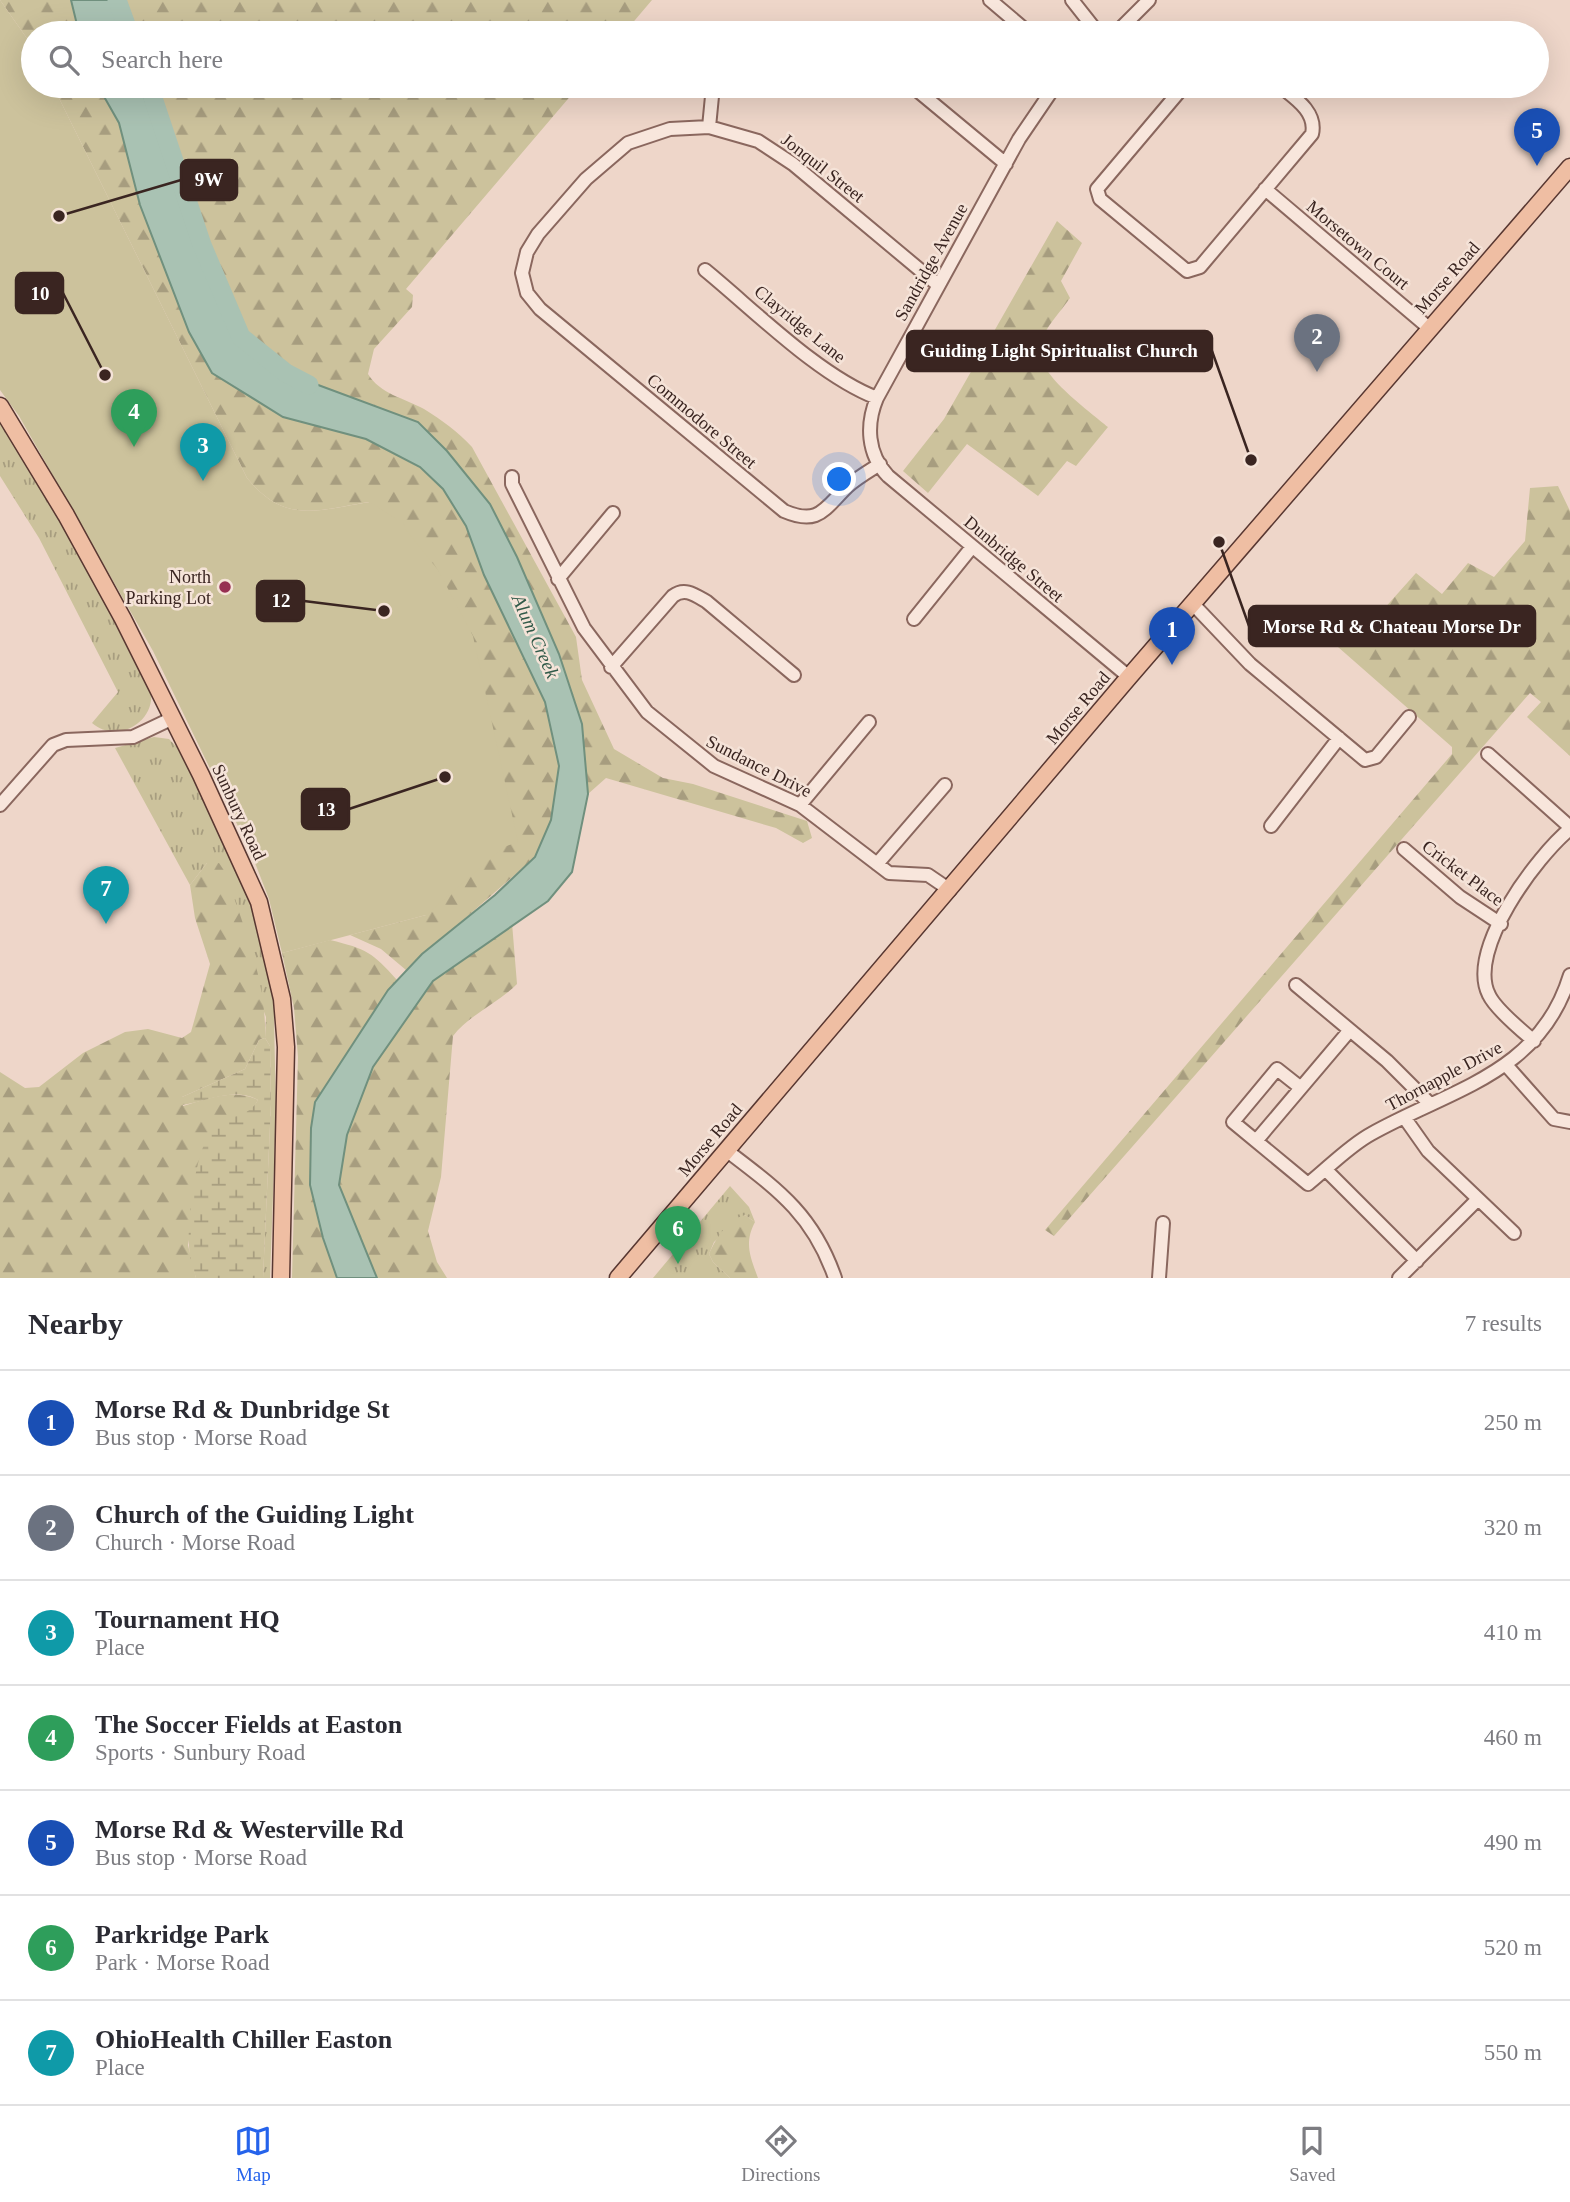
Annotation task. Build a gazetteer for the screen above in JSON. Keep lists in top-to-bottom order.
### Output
{
  "streets": {
    "main road": ["Morse Road", "Sunbury Road"],
    "street": [
      "Jonquil Street",
      "Morsetown Court",
      "Sandridge Avenue",
      "Clayridge Lane",
      "Commodore Street",
      "Dunbridge Street",
      "Sundance Drive",
      "Cricket Place",
      "Thornapple Drive"
    ]
  },
  "crossings": [
    ["Jonquil Street", "Sandridge Avenue"],
    ["Jonquil Street", "Commodore Street"],
    ["Morsetown Court", "Morse Road"],
    ["Sandridge Avenue", "Clayridge Lane"],
    ["Sandridge Avenue", "Commodore Street"],
    ["Sandridge Avenue", "Dunbridge Street"],
    ["Morse Road", "Dunbridge Street"],
    ["Morse Road", "Sundance Drive"],
    ["Commodore Street", "Dunbridge Street"]
  ],
  "water": ["Alum Creek"],
  "places": [
    "9W",
    "10",
    "Guiding Light Spiritualist Church",
    "Morse Rd & Chateau Morse Dr",
    "North Parking Lot",
    "12",
    "13"
  ],
  "page": {
    "search": "Search here",
    "pins": [
      "5",
      "2",
      "4",
      "3",
      "1",
      "7",
      "6"
    ],
    "heading": ["Nearby", "7 results"],
    "list": [
      {
        "mark": "1",
        "name": "Morse Rd & Dunbridge St",
        "note": "Bus stop · Morse Road",
        "value": "250 m"
      },
      {
        "mark": "2",
        "name": "Church of the Guiding Light",
        "note": "Church · Morse Road",
        "value": "320 m"
      },
      {
        "mark": "3",
        "name": "Tournament HQ",
        "note": "Place",
        "value": "410 m"
      },
      {
        "mark": "4",
        "name": "The Soccer Fields at Easton",
        "note": "Sports · Sunbury Road",
        "value": "460 m"
      },
      {
        "mark": "5",
        "name": "Morse Rd & Westerville Rd",
        "note": "Bus stop · Morse Road",
        "value": "490 m"
      },
      {
        "mark": "6",
        "name": "Parkridge Park",
        "note": "Park · Morse Road",
        "value": "520 m"
      },
      {
        "mark": "7",
        "name": "OhioHealth Chiller Easton",
        "note": "Place",
        "value": "550 m"
      }
    ],
    "nav": ["Map", "Directions", "Saved"]
  }
}
